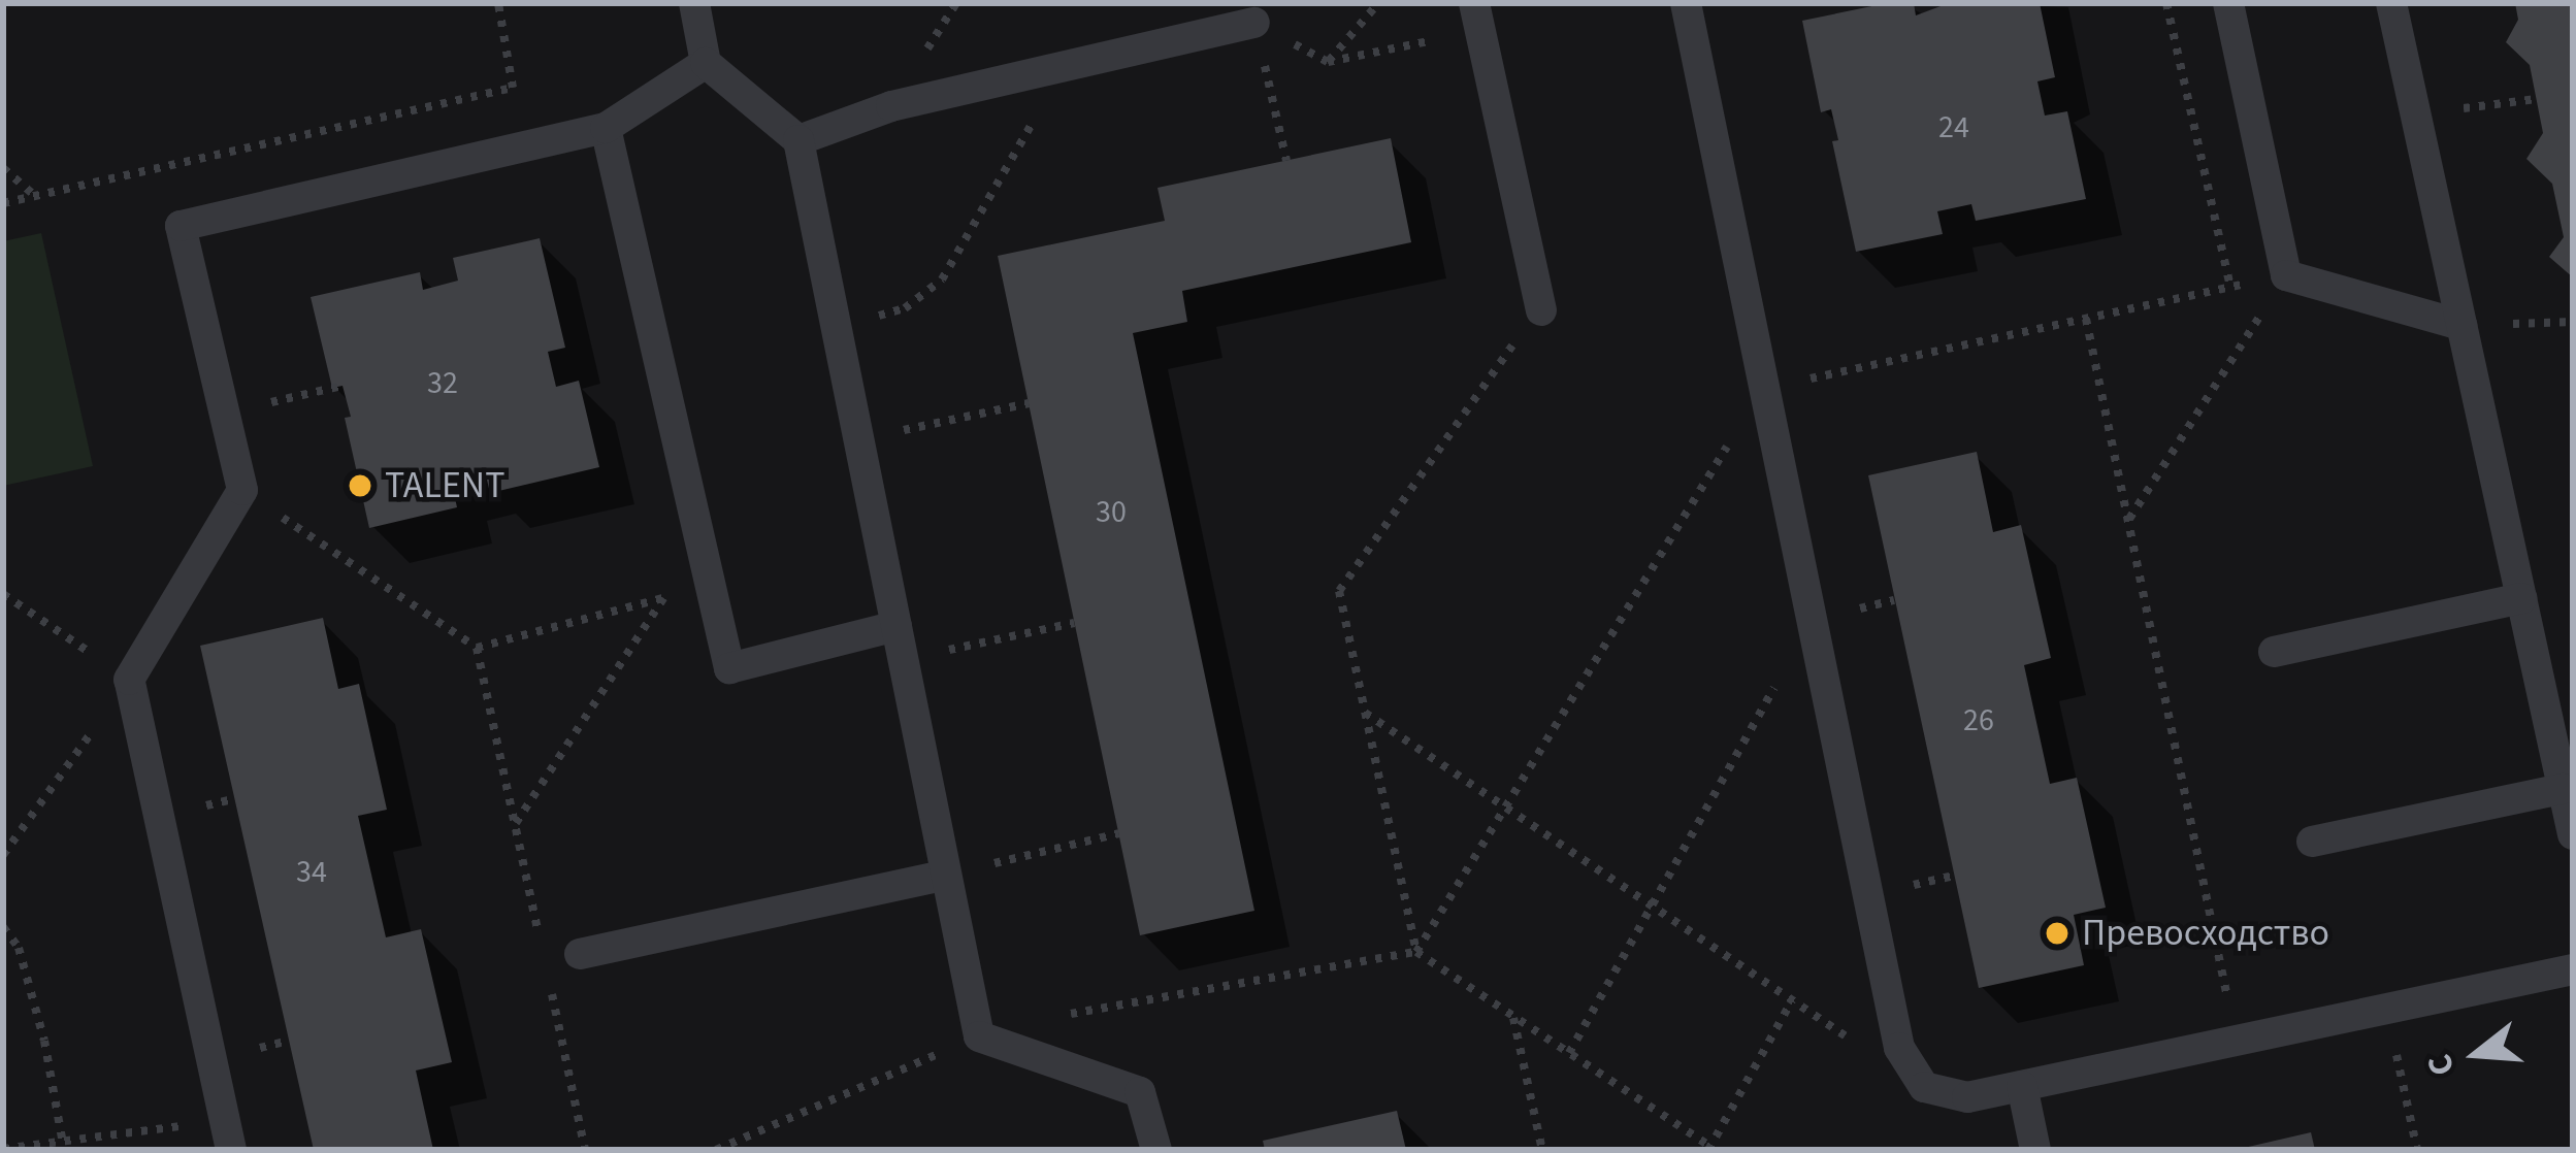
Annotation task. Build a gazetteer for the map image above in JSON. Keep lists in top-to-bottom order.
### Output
{
  "places": ["TALENT", "Превосходство"],
  "house_numbers": [
    "24",
    "32",
    "30",
    "26",
    "34"
  ],
  "north": "left"
}
